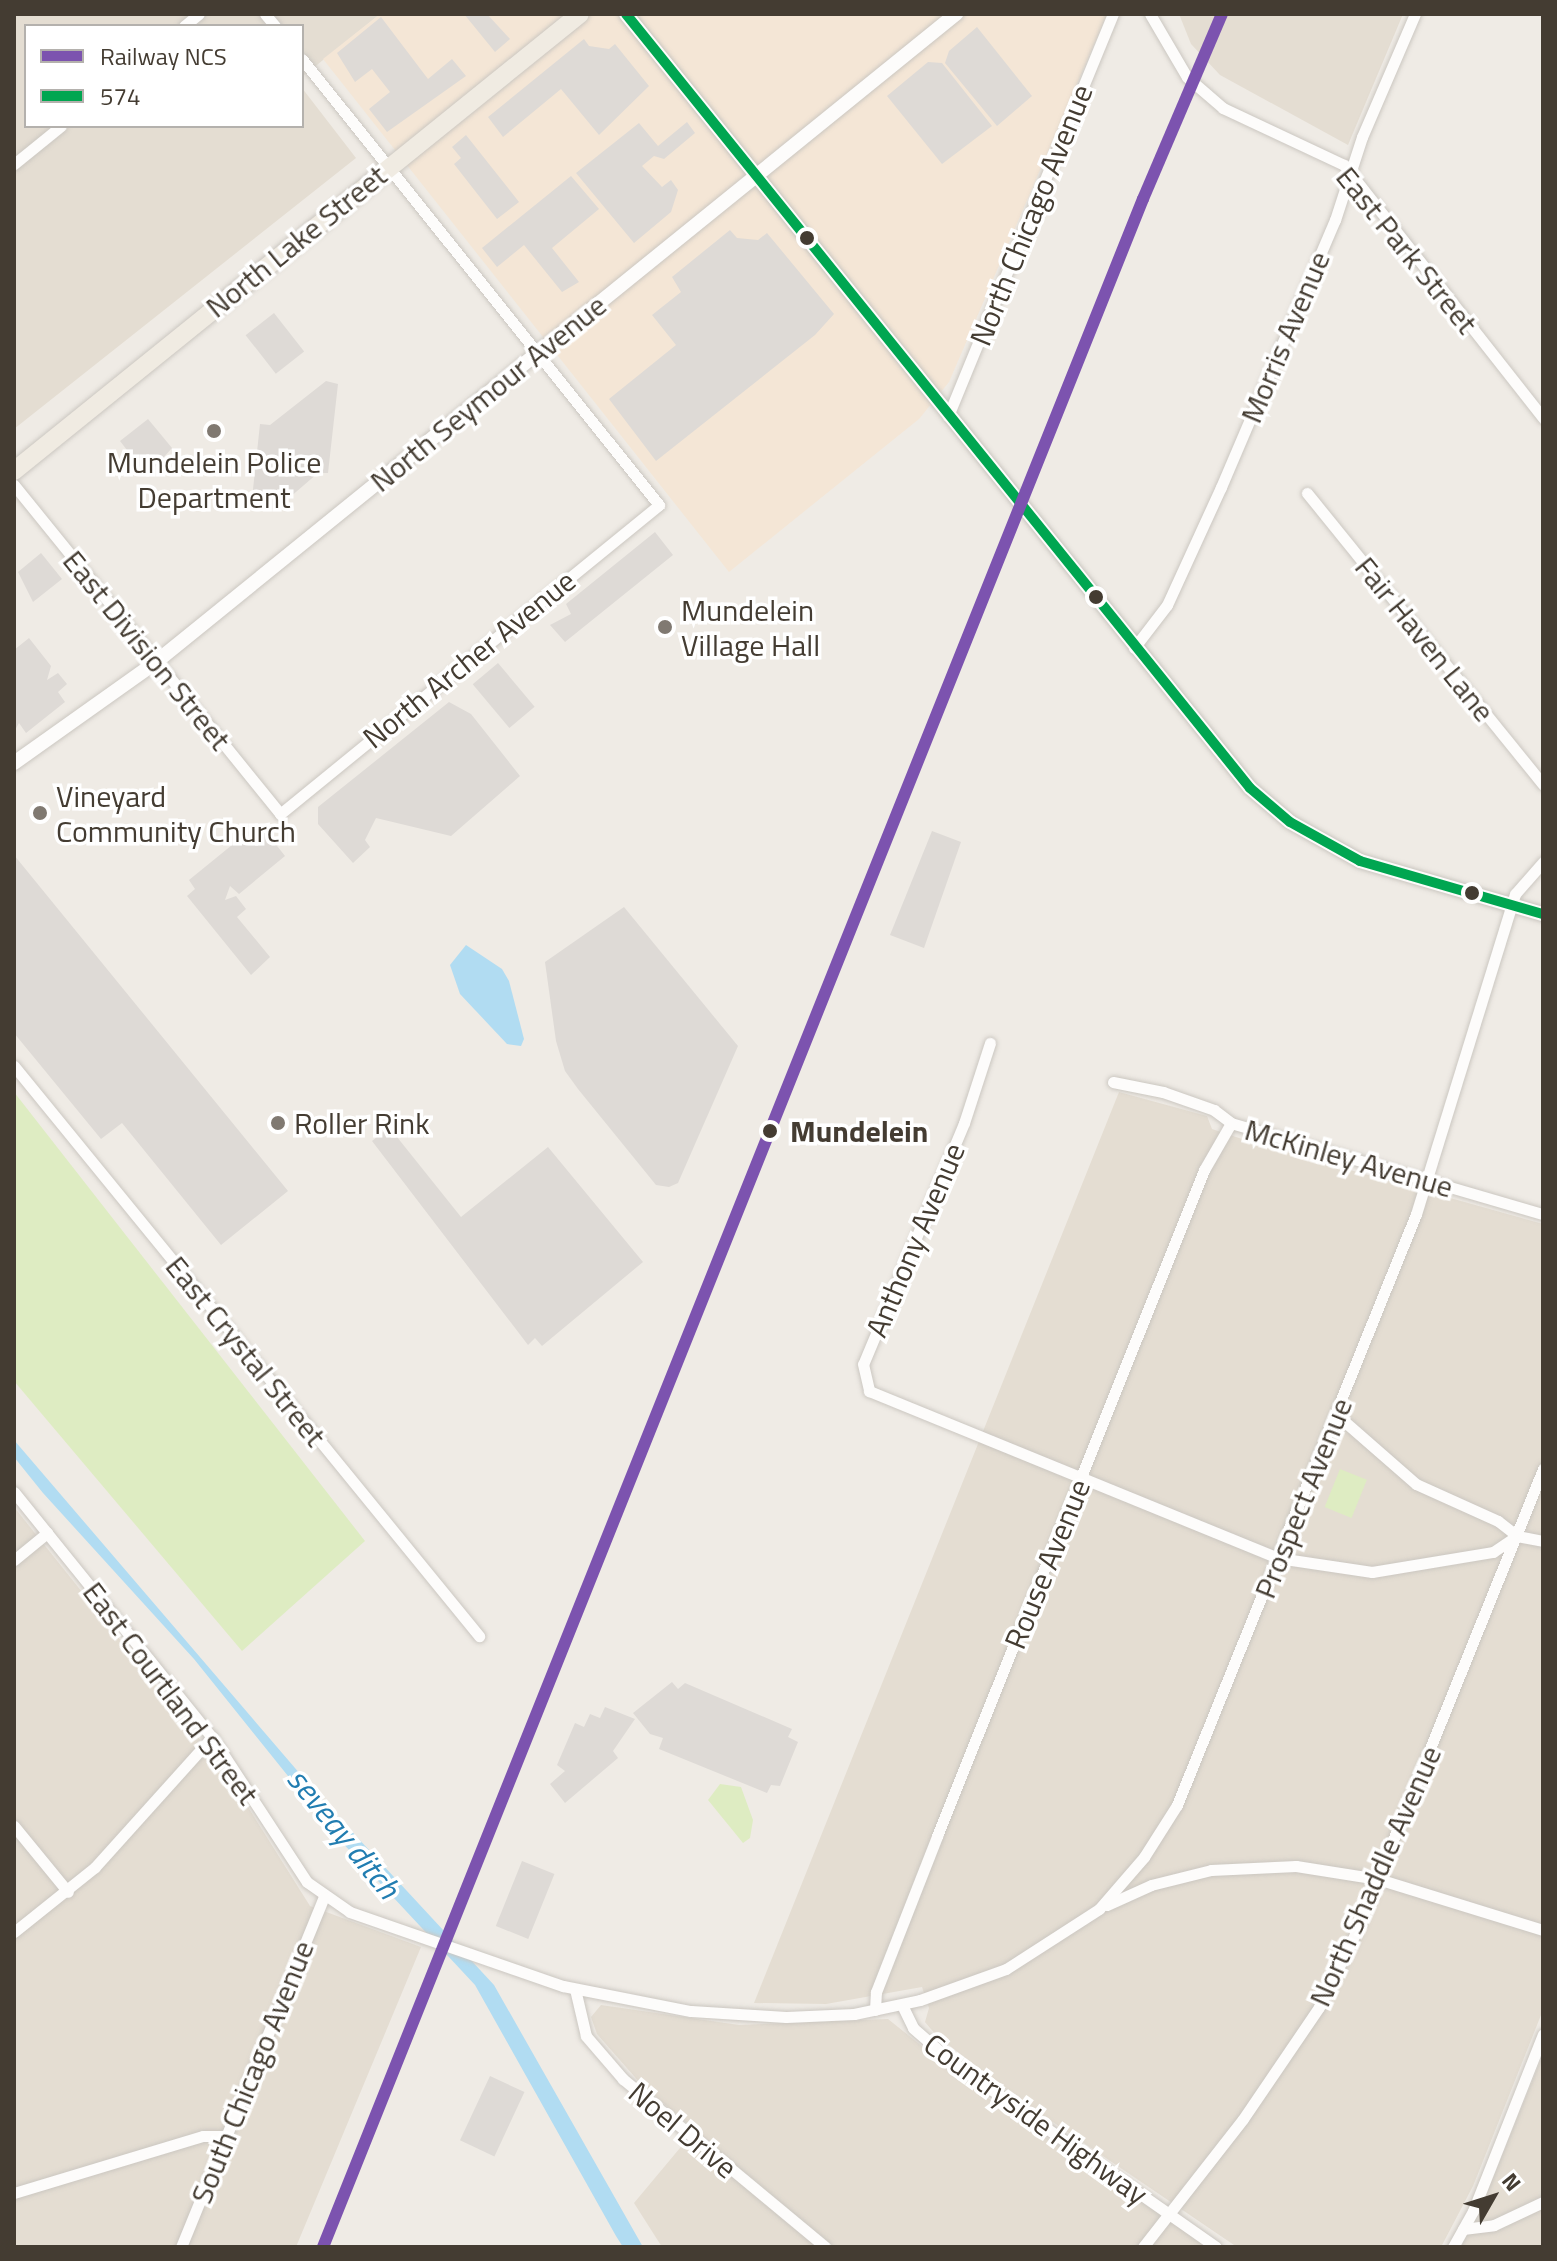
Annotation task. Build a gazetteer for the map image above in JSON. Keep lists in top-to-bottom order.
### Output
{
  "streets": {
    "main road": ["North Lake Street"],
    "street": [
      "North Chicago Avenue",
      "East Park Street",
      "Morris Avenue",
      "North Seymour Avenue",
      "Fair Haven Lane",
      "East Division Street",
      "North Archer Avenue",
      "McKinley Avenue",
      "Anthony Avenue",
      "East Crystal Street",
      "Prospect Avenue",
      "Rouse Avenue",
      "East Courtland Street",
      "North Shaddle Avenue",
      "South Chicago Avenue",
      "Countryside Highway",
      "Noel Drive"
    ]
  },
  "crossings": [
    ["East Park Street", "Morris Avenue"],
    ["North Seymour Avenue", "East Division Street"],
    ["North Seymour Avenue", "North Archer Avenue"],
    ["East Division Street", "North Archer Avenue"],
    ["McKinley Avenue", "Prospect Avenue"],
    ["McKinley Avenue", "Rouse Avenue"],
    ["Anthony Avenue", "Rouse Avenue"],
    ["Prospect Avenue", "Countryside Highway"],
    ["Rouse Avenue", "Countryside Highway"],
    ["East Courtland Street", "South Chicago Avenue"],
    ["East Courtland Street", "Countryside Highway"],
    ["North Shaddle Avenue", "Countryside Highway"],
    ["South Chicago Avenue", "Countryside Highway"],
    ["Countryside Highway", "Noel Drive"]
  ],
  "water": ["seveay ditch"],
  "places": [
    "Mundelein Police Department",
    "Mundelein Village Hall",
    "Vineyard Community Church",
    "Roller Rink",
    "Mundelein"
  ],
  "lines": ["rail line NCS", "transit line 574"],
  "legend": ["Railway NCS", "574"],
  "north": "top right"
}
